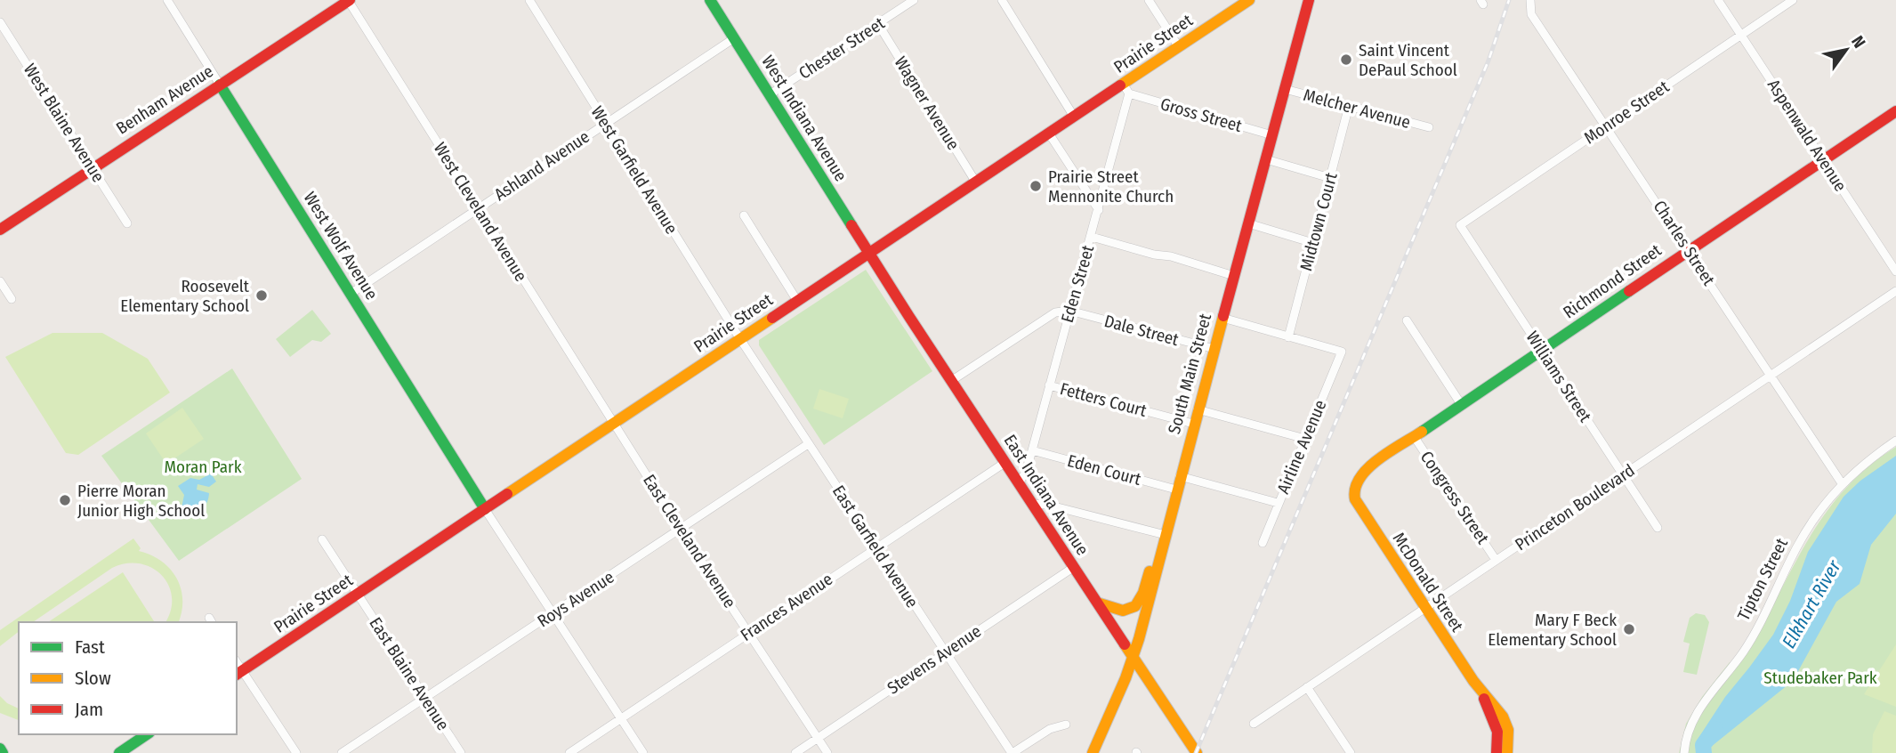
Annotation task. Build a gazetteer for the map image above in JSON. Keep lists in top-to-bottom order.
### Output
{
  "streets": {
    "main road": [
      "Prairie Street",
      "Benham Avenue",
      "West Indiana Avenue",
      "West Wolf Avenue",
      "Richmond Street",
      "South Main Street",
      "East Indiana Avenue",
      "McDonald Street"
    ],
    "street": [
      "Chester Street",
      "Wagner Avenue",
      "Melcher Avenue",
      "Monroe Street",
      "Gross Street",
      "West Blaine Avenue",
      "Aspenwald Avenue",
      "Ashland Avenue",
      "West Garfield Avenue",
      "West Cleveland Avenue",
      "Midtown Court",
      "Charles Street",
      "Eden Street",
      "Dale Street",
      "Williams Street",
      "Fetters Court",
      "Airline Avenue",
      "Eden Court",
      "Congress Street",
      "Princeton Boulevard",
      "East Cleveland Avenue",
      "East Garfield Avenue",
      "Tipton Street",
      "Roys Avenue",
      "Frances Avenue",
      "Stevens Avenue",
      "East Blaine Avenue"
    ]
  },
  "crossings": [
    ["Prairie Street", "Wagner Avenue"],
    ["Prairie Street", "Gross Street"],
    ["Prairie Street", "West Indiana Avenue"],
    ["Prairie Street", "West Garfield Avenue"],
    ["Prairie Street", "West Cleveland Avenue"],
    ["Prairie Street", "West Wolf Avenue"],
    ["Prairie Street", "Eden Street"],
    ["Prairie Street", "East Indiana Avenue"],
    ["Prairie Street", "East Cleveland Avenue"],
    ["Prairie Street", "East Garfield Avenue"],
    ["Prairie Street", "East Blaine Avenue"],
    ["Chester Street", "Wagner Avenue"],
    ["Chester Street", "West Indiana Avenue"],
    ["Benham Avenue", "West Blaine Avenue"],
    ["Benham Avenue", "West Cleveland Avenue"],
    ["Benham Avenue", "West Wolf Avenue"],
    ["Melcher Avenue", "Midtown Court"],
    ["Melcher Avenue", "South Main Street"],
    ["Monroe Street", "Aspenwald Avenue"],
    ["Monroe Street", "Charles Street"],
    ["Monroe Street", "Williams Street"],
    ["Gross Street", "Eden Street"],
    ["Gross Street", "South Main Street"],
    ["West Indiana Avenue", "Ashland Avenue"],
    ["West Indiana Avenue", "East Indiana Avenue"],
    ["Aspenwald Avenue", "Richmond Street"],
    ["Ashland Avenue", "West Garfield Avenue"],
    ["Ashland Avenue", "West Cleveland Avenue"],
    ["Ashland Avenue", "West Wolf Avenue"],
    ["West Garfield Avenue", "East Garfield Avenue"],
    ["West Cleveland Avenue", "East Cleveland Avenue"],
    ["Midtown Court", "Airline Avenue"],
    ["Charles Street", "Richmond Street"],
    ["Charles Street", "Princeton Boulevard"],
    ["Charles Street", "Tipton Street"],
    ["Richmond Street", "Williams Street"],
    ["Richmond Street", "Congress Street"],
    ["Richmond Street", "McDonald Street"],
    ["Eden Street", "Dale Street"],
    ["Eden Street", "Fetters Court"],
    ["Eden Street", "Eden Court"],
    ["Eden Street", "East Indiana Avenue"],
    ["Dale Street", "South Main Street"],
    ["South Main Street", "Fetters Court"],
    ["South Main Street", "Eden Court"],
    ["South Main Street", "East Indiana Avenue"],
    ["Williams Street", "Princeton Boulevard"],
    ["East Indiana Avenue", "Frances Avenue"],
    ["East Indiana Avenue", "Stevens Avenue"],
    ["Congress Street", "Princeton Boulevard"],
    ["Princeton Boulevard", "McDonald Street"],
    ["East Cleveland Avenue", "Roys Avenue"],
    ["East Cleveland Avenue", "Frances Avenue"],
    ["East Cleveland Avenue", "Stevens Avenue"],
    ["East Garfield Avenue", "Roys Avenue"],
    ["East Garfield Avenue", "Frances Avenue"],
    ["East Garfield Avenue", "Stevens Avenue"],
    ["Roys Avenue", "East Blaine Avenue"]
  ],
  "water": ["Elkhart River"],
  "parks": ["Moran Park", "Studebaker Park"],
  "places": [
    "Saint Vincent DePaul School",
    "Prairie Street Mennonite Church",
    "Roosevelt Elementary School",
    "Pierre Moran Junior High School",
    "Mary F Beck Elementary School"
  ],
  "legend": ["Fast", "Slow", "Jam"],
  "north": "top right"
}
